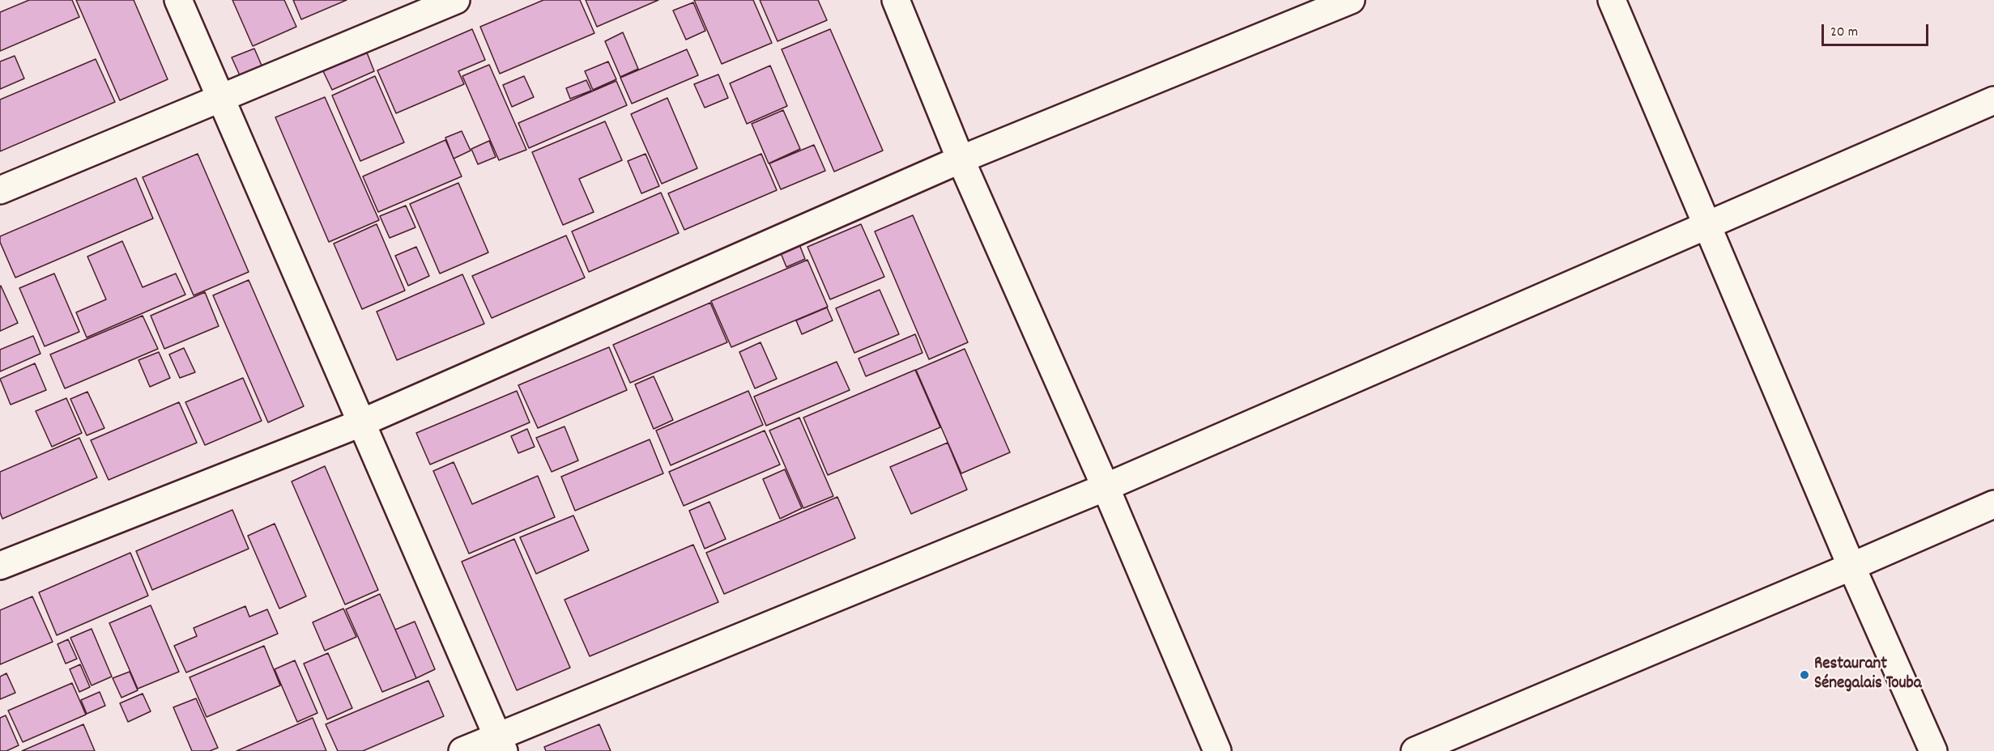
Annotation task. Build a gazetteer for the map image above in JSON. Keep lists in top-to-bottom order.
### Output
{
  "places": ["Restaurant Sénegalais Touba"],
  "scale_bar": "20 m"
}
